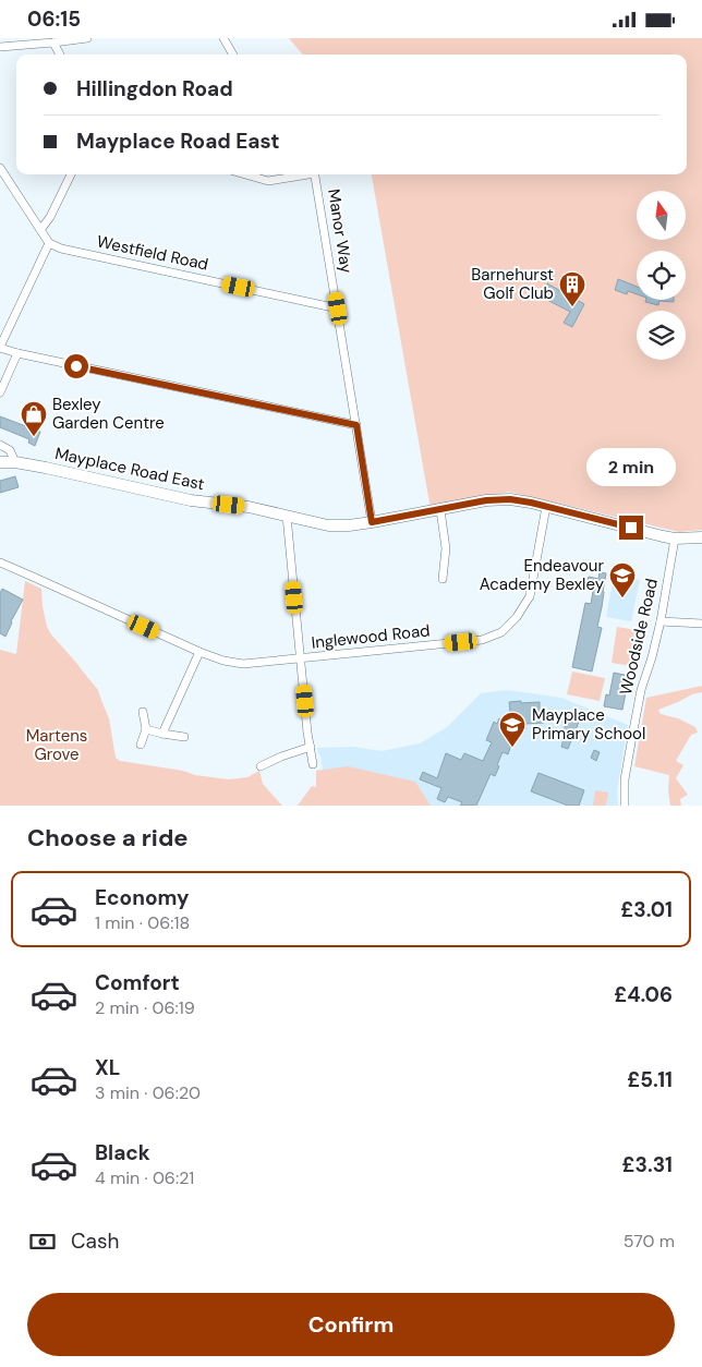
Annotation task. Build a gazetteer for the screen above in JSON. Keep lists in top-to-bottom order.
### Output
{
  "streets": {
    "street": [
      "Manor Way",
      "Westfield Road",
      "Mayplace Road East",
      "Inglewood Road",
      "Woodside Road"
    ]
  },
  "crossings": [
    ["Manor Way", "Westfield Road"],
    ["Manor Way", "Mayplace Road East"],
    ["Mayplace Road East", "Inglewood Road"],
    ["Mayplace Road East", "Woodside Road"]
  ],
  "parks": ["Martens Grove"],
  "places": {
    "building": ["Barnehurst Golf Club"],
    "shop": ["Bexley Garden Centre"],
    "school or university": ["Endeavour Academy Bexley", "Mayplace Primary School"]
  },
  "north": "top",
  "page": {
    "status": "06:15",
    "banner": ["Hillingdon Road", "Mayplace Road East"],
    "bubble": "2 min",
    "heading": "Choose a ride",
    "list": [
      {
        "name": "Economy",
        "note": "1 min · 06:18",
        "value": "£3.01"
      },
      {
        "name": "Comfort",
        "note": "2 min · 06:19",
        "value": "£4.06"
      },
      {
        "name": "XL",
        "note": "3 min · 06:20",
        "value": "£5.11"
      },
      {
        "name": "Black",
        "note": "4 min · 06:21",
        "value": "£3.31"
      }
    ],
    "pay": ["Cash", "570 m"],
    "buttons": "Confirm"
  }
}
